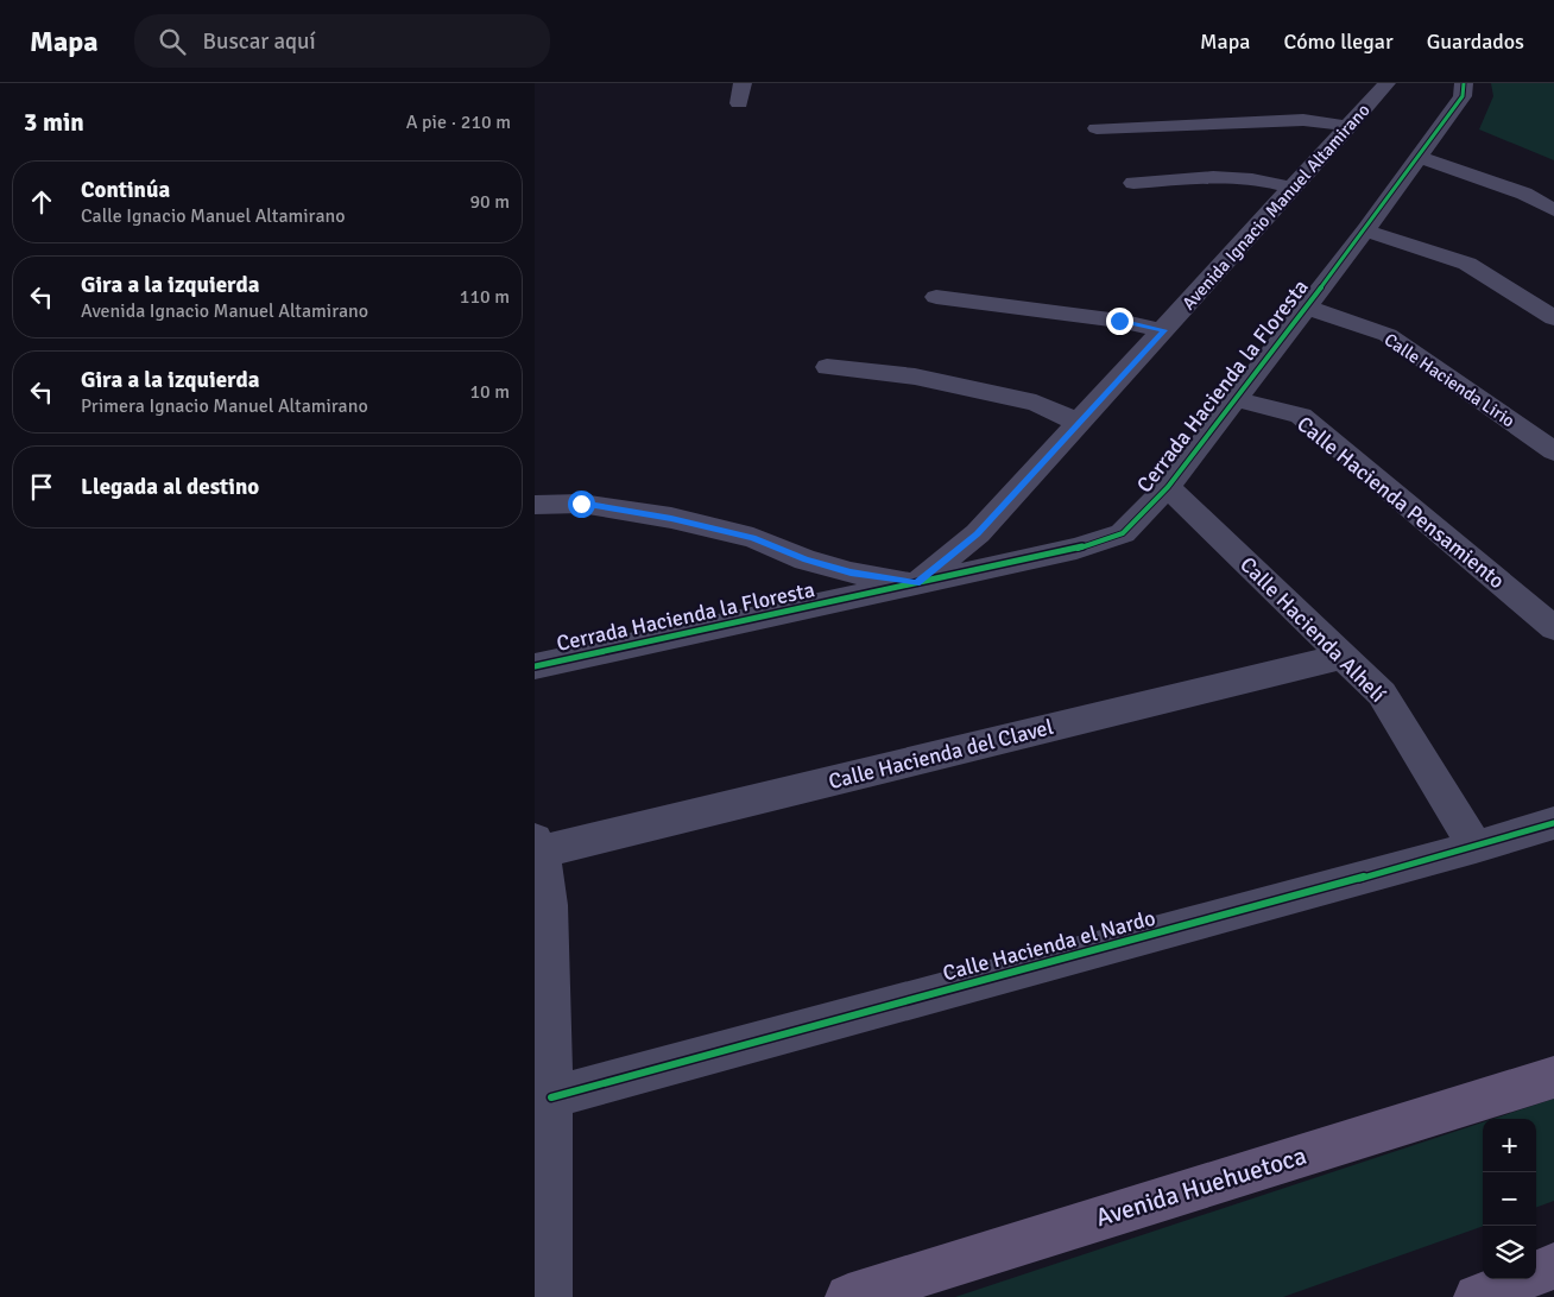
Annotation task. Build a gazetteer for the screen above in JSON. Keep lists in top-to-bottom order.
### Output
{
  "streets": {
    "main road": ["Avenida Huehuetoca"],
    "street": [
      "Avenida Ignacio Manuel Altamirano",
      "Calle Hacienda Lirio",
      "Cerrada Hacienda la Floresta",
      "Calle Hacienda Pensamiento",
      "Calle Hacienda Alhelí",
      "Calle Hacienda del Clavel",
      "Calle Hacienda el Nardo"
    ]
  },
  "crossings": [
    ["Avenida Ignacio Manuel Altamirano", "Cerrada Hacienda la Floresta"],
    ["Calle Hacienda Lirio", "Cerrada Hacienda la Floresta"],
    ["Cerrada Hacienda la Floresta", "Calle Hacienda Pensamiento"],
    ["Cerrada Hacienda la Floresta", "Calle Hacienda Alhelí"],
    ["Calle Hacienda Alhelí", "Calle Hacienda del Clavel"],
    ["Calle Hacienda Alhelí", "Calle Hacienda el Nardo"]
  ],
  "page": {
    "header": "Mapa",
    "search": "Buscar aquí",
    "nav": ["Mapa", "Cómo llegar", "Guardados"],
    "heading": ["3 min", "A pie · 210 m"],
    "list": [
      ["Continúa", "Calle Ignacio Manuel Altamirano", "90 m"],
      ["Gira a la izquierda", "Avenida Ignacio Manuel Altamirano", "110 m"],
      ["Gira a la izquierda", "Primera Ignacio Manuel Altamirano", "10 m"],
      "Llegada al destino"
    ],
    "map_buttons": ["+", "−"]
  }
}
